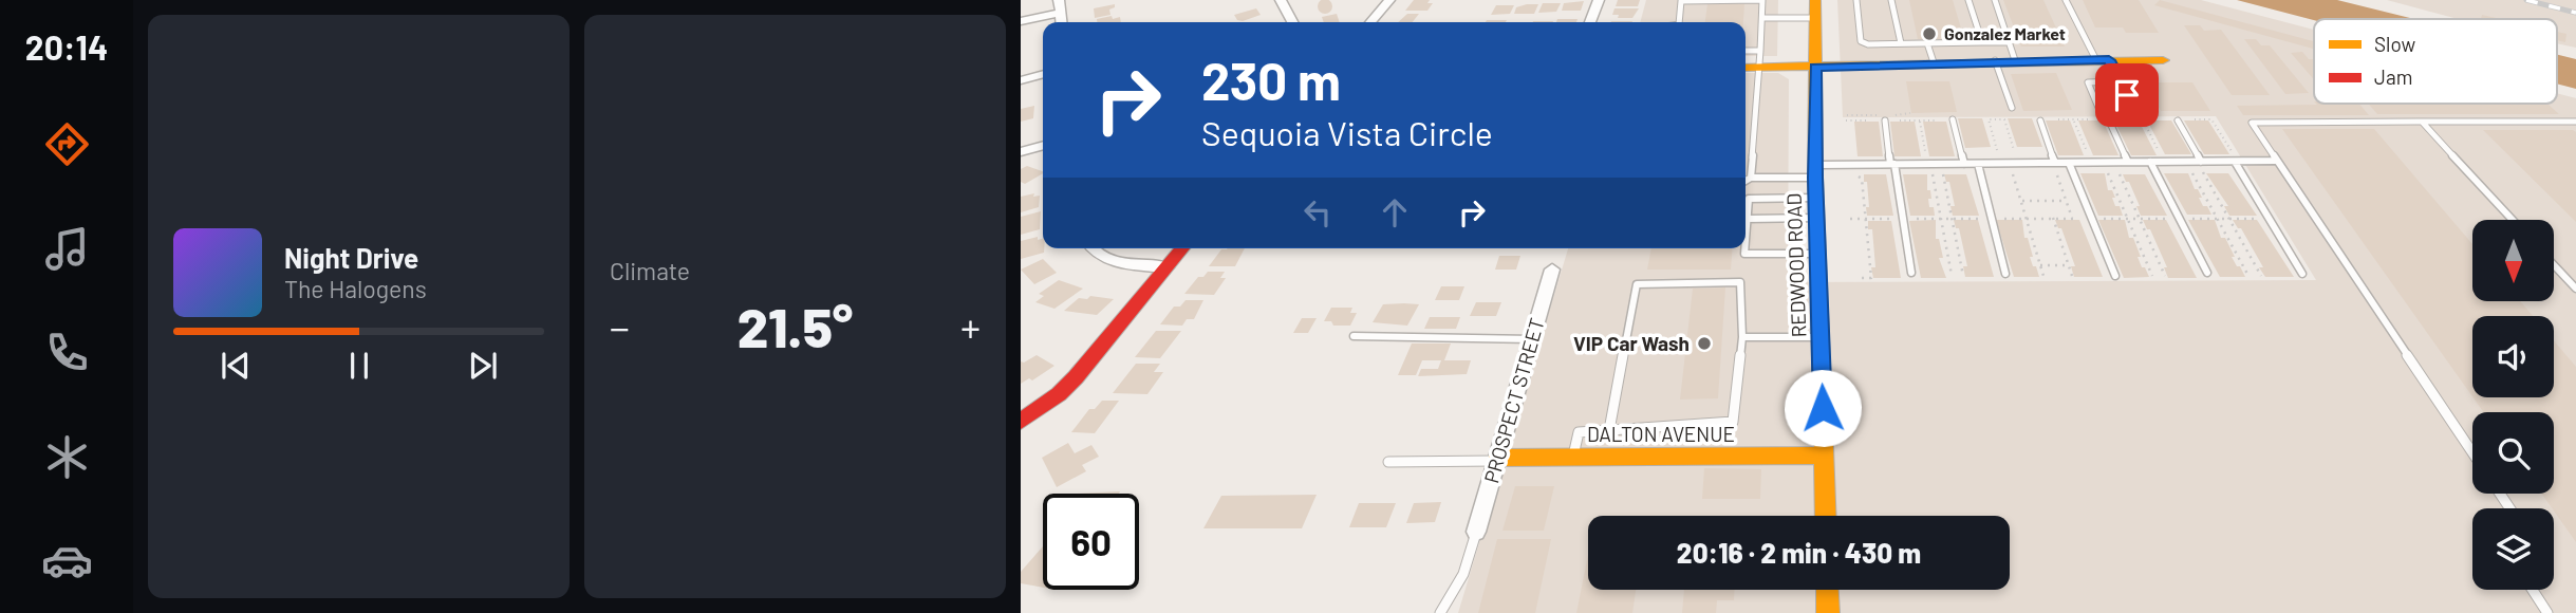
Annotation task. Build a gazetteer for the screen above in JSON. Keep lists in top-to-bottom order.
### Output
{
  "streets": {
    "street": ["REDWOOD ROAD", "PROSPECT STREET", "DALTON AVENUE"]
  },
  "crossings": [
    ["REDWOOD ROAD", "DALTON AVENUE"],
    ["PROSPECT STREET", "DALTON AVENUE"]
  ],
  "places": ["Gonzalez Market", "VIP Car Wash"],
  "legend": ["Slow", "Jam"],
  "north": "bottom",
  "page": {
    "tabs": "20:14",
    "tile": "Climate",
    "turn": ["230 m", "Sequoia Vista Circle"],
    "song": ["Night Drive", "The Halogens"],
    "heat": ["−", "21.5°", "+"],
    "limit": "60",
    "trip": "20:16 · 2 min · 430 m"
  }
}
